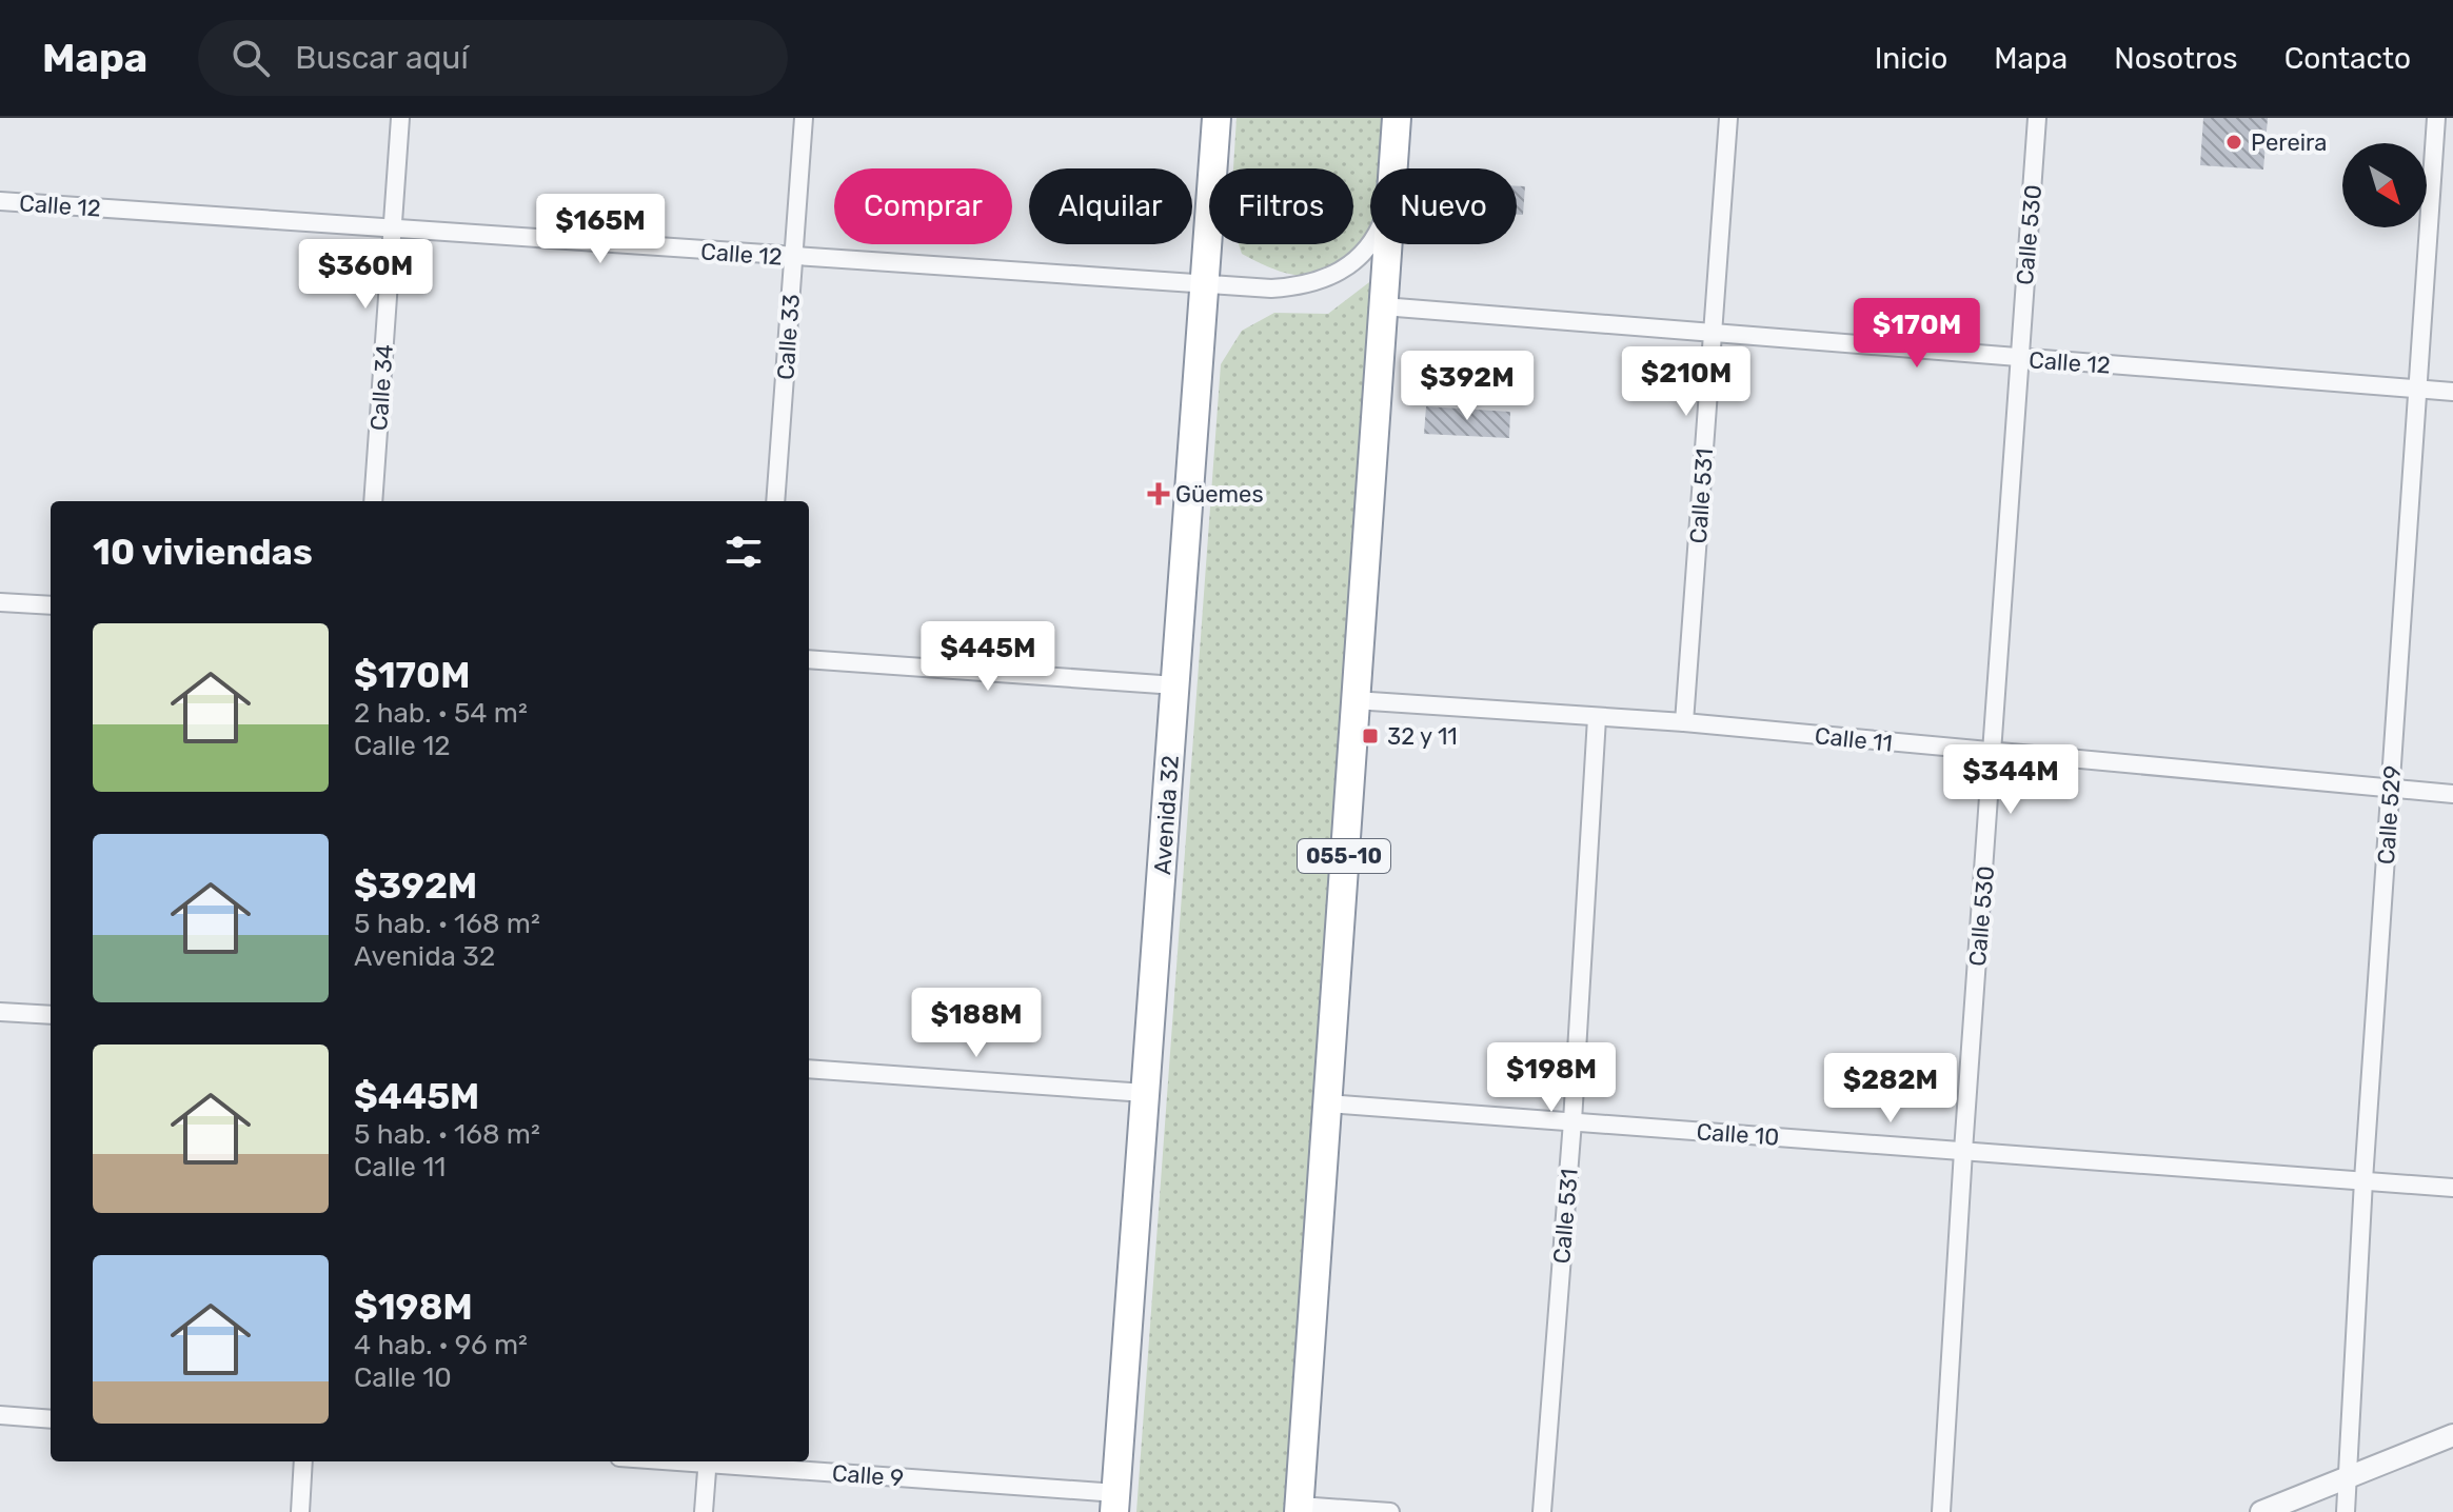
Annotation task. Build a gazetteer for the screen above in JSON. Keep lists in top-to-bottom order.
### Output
{
  "streets": {
    "highway": ["Avenida 32", "055-10"],
    "street": [
      "Calle 12",
      "Calle 530",
      "Calle 33",
      "Calle 34",
      "Calle 531",
      "Calle 11",
      "Calle 529",
      "Calle 10",
      "Calle 9"
    ]
  },
  "crossings": [
    ["Calle 12", "Calle 530"],
    ["Calle 12", "Calle 33"],
    ["Calle 12", "Calle 34"],
    ["Calle 12", "Calle 531"],
    ["Calle 12", "Avenida 32"],
    ["Calle 12", "Calle 529"],
    ["Calle 12", "055-10"],
    ["Calle 530", "Calle 11"],
    ["Calle 530", "Calle 10"],
    ["Calle 531", "Calle 11"],
    ["Calle 531", "Calle 10"],
    ["Calle 11", "Calle 529"],
    ["Calle 11", "055-10"],
    ["Avenida 32", "Calle 9"],
    ["Calle 529", "Calle 10"],
    ["055-10", "Calle 10"]
  ],
  "places": {
    "other": ["Pereira"],
    "health": ["Güemes"],
    "transit": ["32 y 11"]
  },
  "north": "bottom right",
  "page": {
    "header": "Mapa",
    "search": "Buscar aquí",
    "nav": [
      "Inicio",
      "Mapa",
      "Nosotros",
      "Contacto"
    ],
    "chip": [
      "Comprar",
      "Alquilar",
      "Filtros",
      "Nuevo"
    ],
    "price": [
      "$165M",
      "$360M",
      "$170M",
      "$210M",
      "$392M",
      "$445M",
      "$344M",
      "$188M",
      "$198M",
      "$282M"
    ],
    "heading": "10 viviendas",
    "list": [
      {
        "name": "$170M",
        "note": "2 hab. · 54 m² · Calle 12"
      },
      {
        "name": "$392M",
        "note": "5 hab. · 168 m² · Avenida 32"
      },
      {
        "name": "$445M",
        "note": "5 hab. · 168 m² · Calle 11"
      },
      {
        "name": "$198M",
        "note": "4 hab. · 96 m² · Calle 10"
      }
    ]
  }
}
